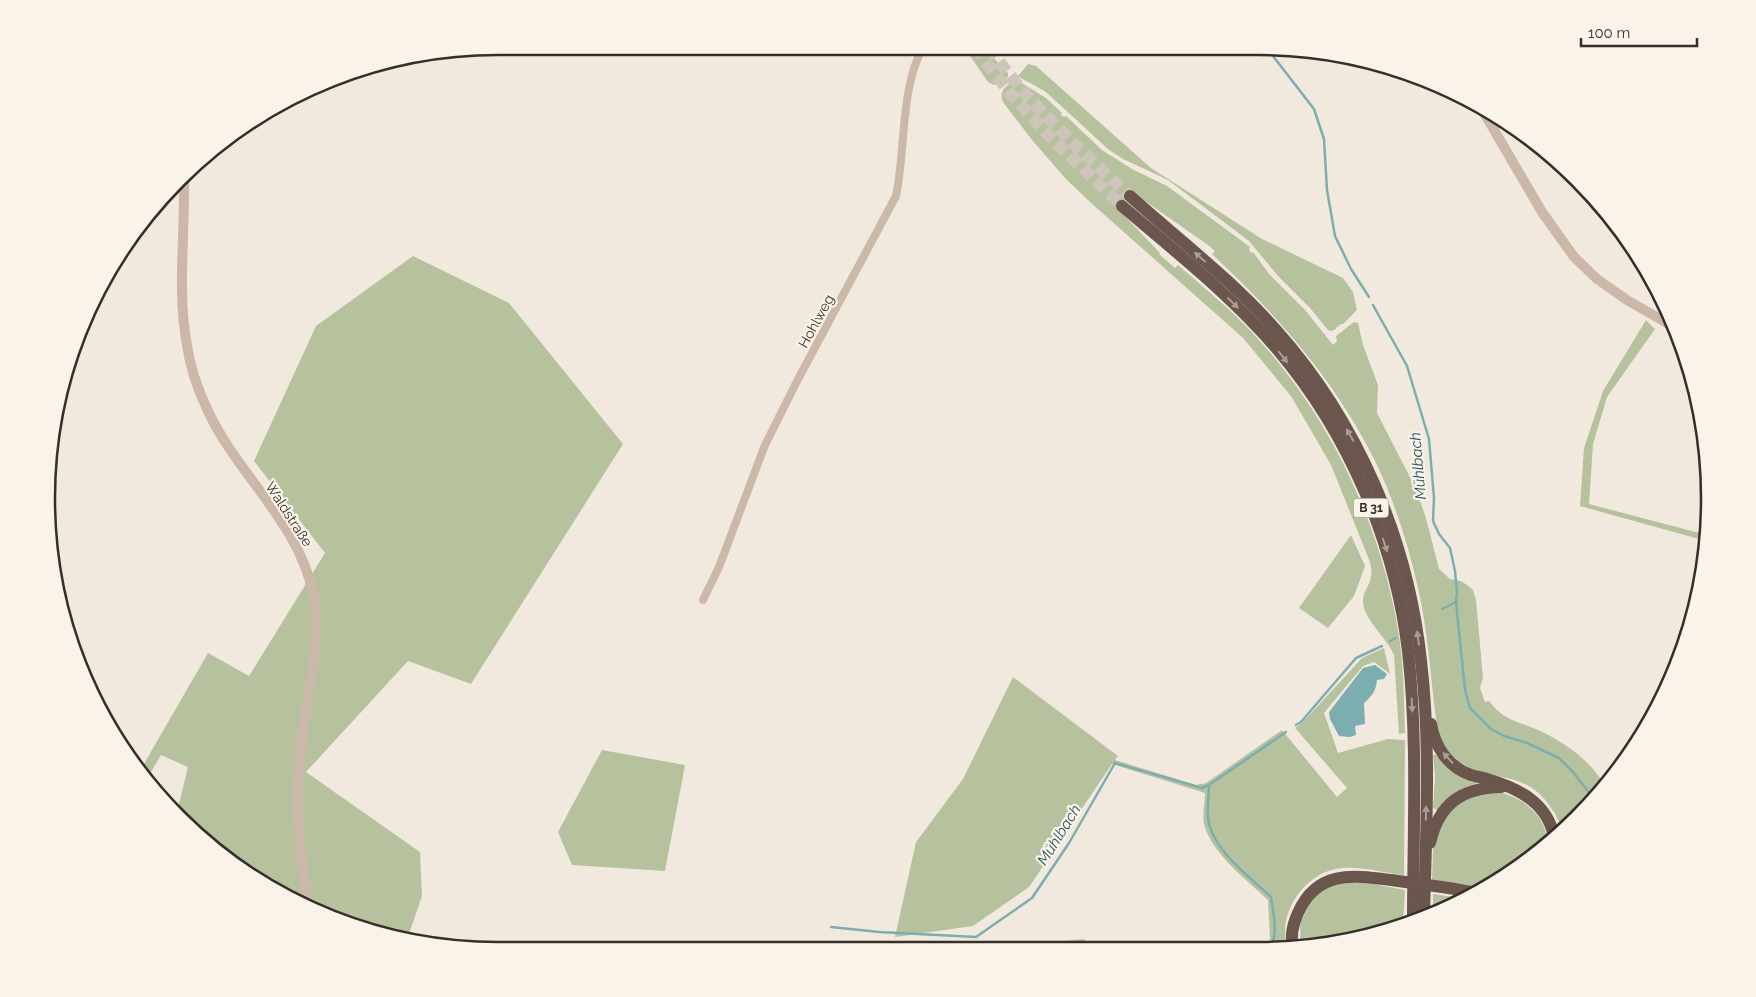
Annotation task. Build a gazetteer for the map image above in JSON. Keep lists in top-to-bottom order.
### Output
{
  "streets": {
    "highway": ["B 31"],
    "street": ["Hohlweg", "Waldstraße"]
  },
  "water": ["Mühlbach"],
  "scale_bar": "100 m"
}
